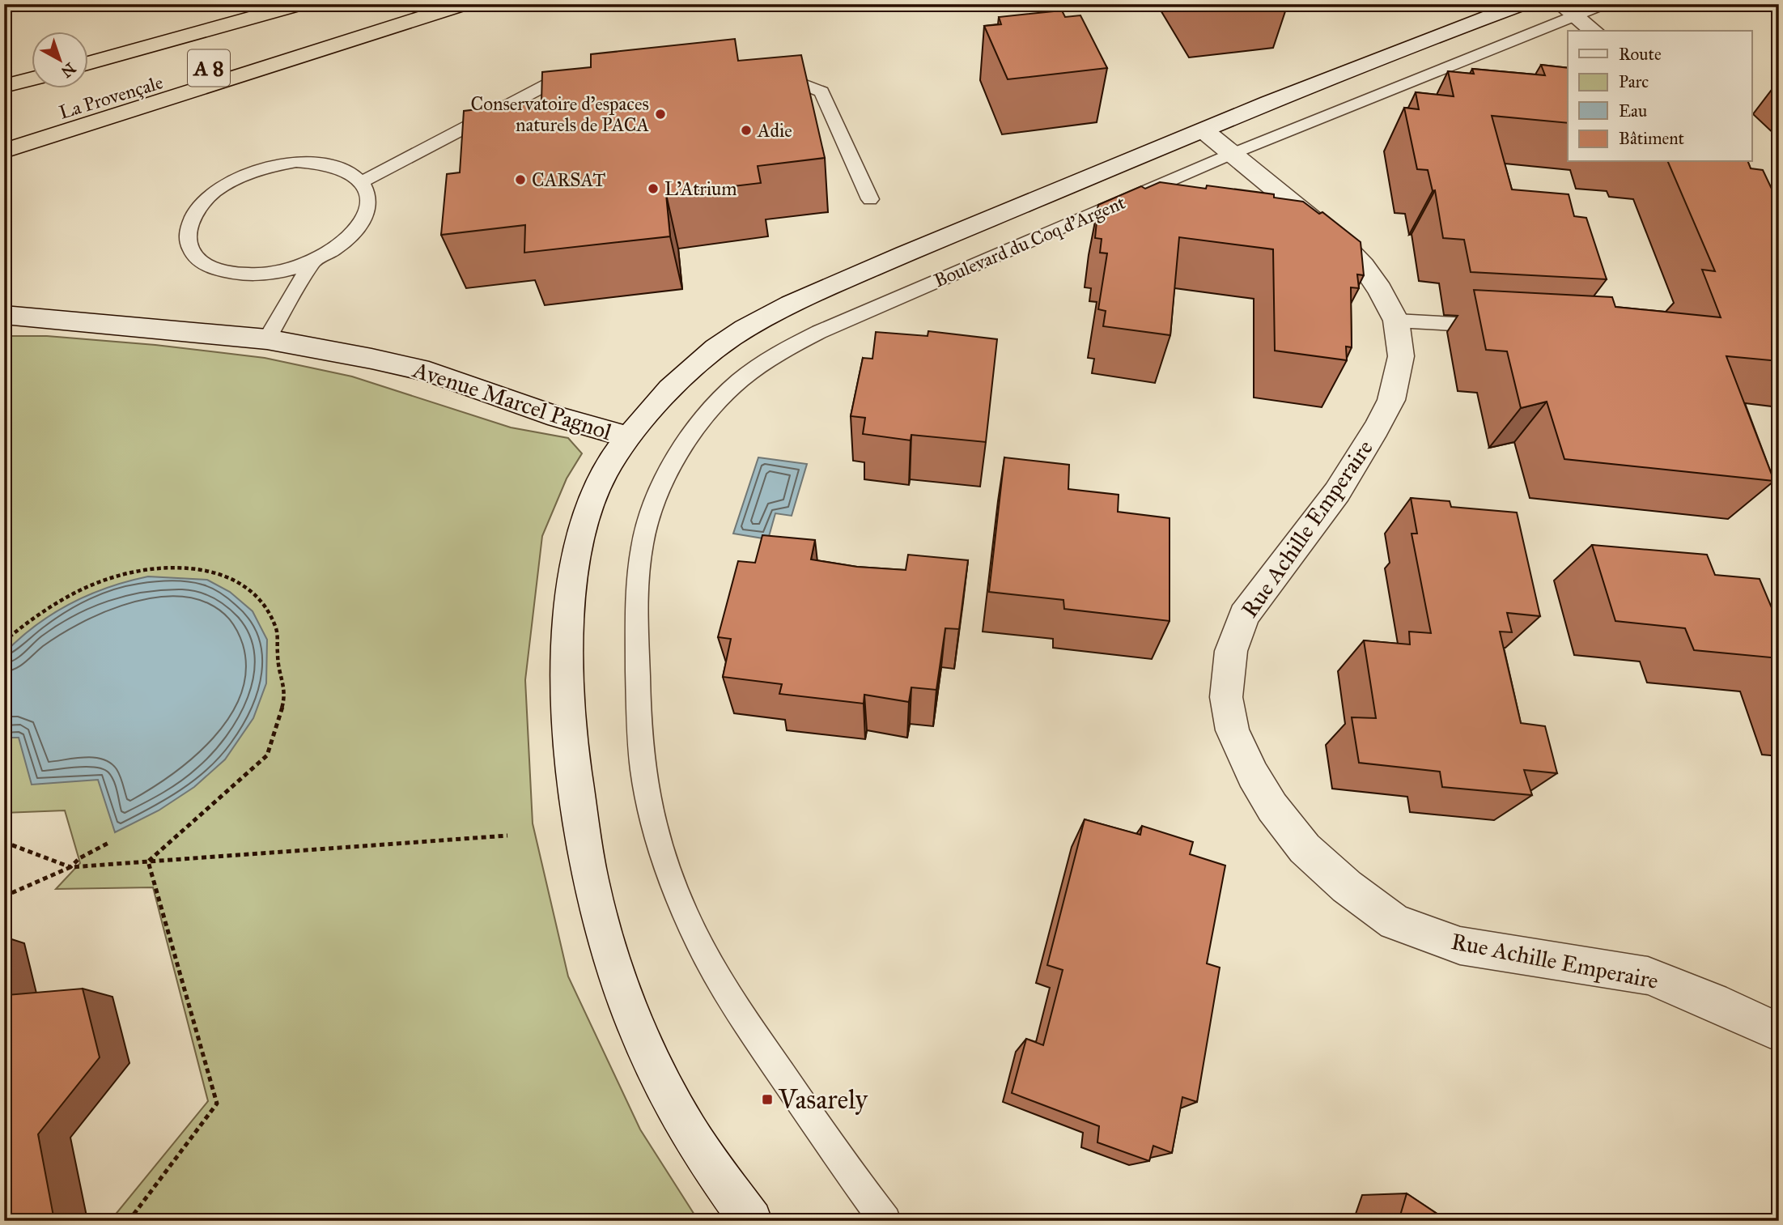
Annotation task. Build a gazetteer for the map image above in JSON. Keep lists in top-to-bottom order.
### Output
{
  "streets": {
    "highway": ["A 8", "La Provençale"],
    "street": ["Boulevard du Coq d'Argent", "Avenue Marcel Pagnol", "Rue Achille Emperaire"]
  },
  "crossings": [
    ["Boulevard du Coq d'Argent", "Avenue Marcel Pagnol"],
    ["Boulevard du Coq d'Argent", "Rue Achille Emperaire"]
  ],
  "places": {
    "other": [
      "Conservatoire d'espaces naturels de PACA",
      "Adie",
      "CARSAT",
      "L'Atrium"
    ],
    "transit": ["Vasarely"]
  },
  "legend": [
    "Route",
    "Parc",
    "Eau",
    "Bâtiment"
  ],
  "north": "bottom right"
}
